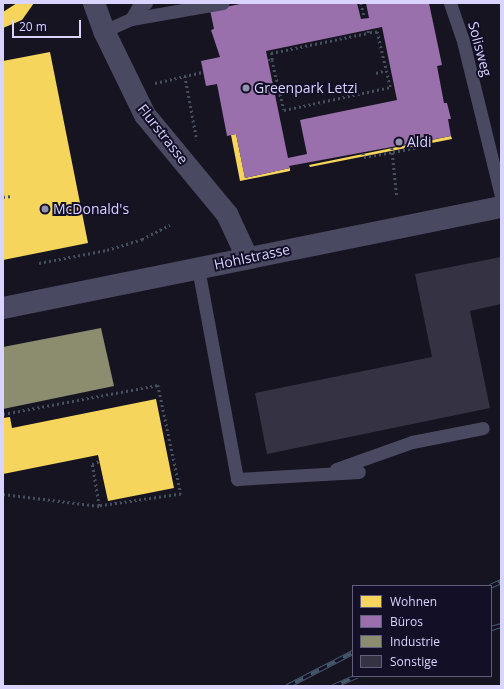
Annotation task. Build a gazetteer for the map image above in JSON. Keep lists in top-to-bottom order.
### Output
{
  "streets": {
    "street": ["Flurstrasse", "Hohlstrasse"],
    "lane": ["Solisweg"]
  },
  "crossings": [
    ["Flurstrasse", "Hohlstrasse"]
  ],
  "places": ["Greenpark Letzi", "Aldi", "McDonald's"],
  "legend": [
    "Wohnen",
    "Büros",
    "Industrie",
    "Sonstige"
  ],
  "scale_bar": "20 m"
}
